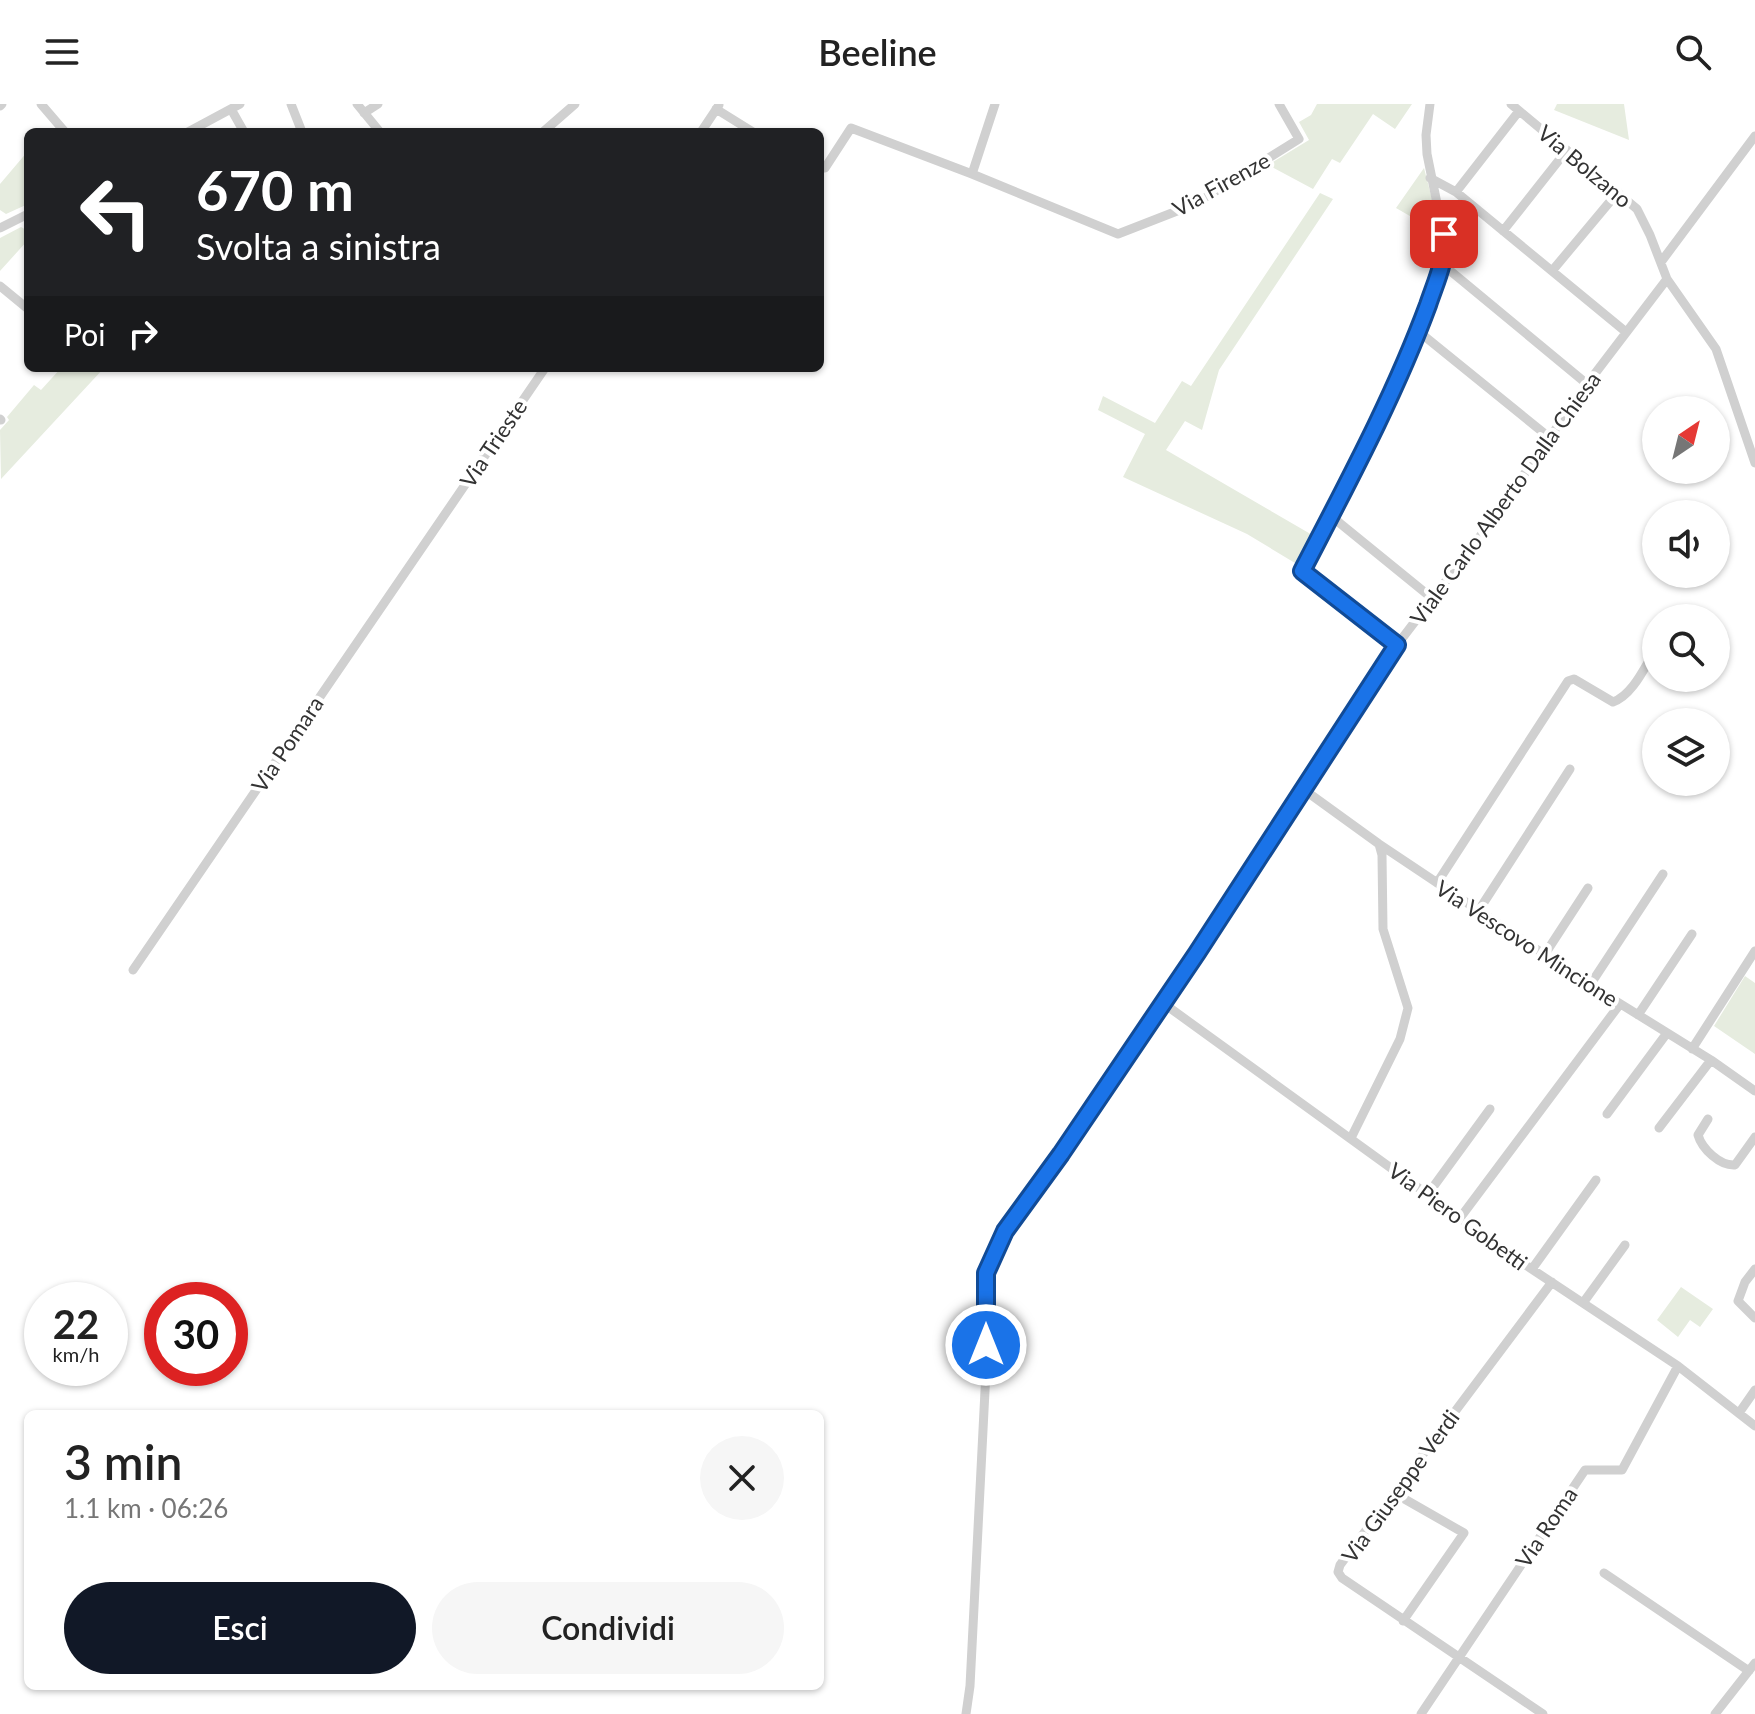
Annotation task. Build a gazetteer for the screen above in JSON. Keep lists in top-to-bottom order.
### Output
{
  "streets": {
    "street": [
      "Via Bolzano",
      "Via Firenze",
      "Via Trieste",
      "Viale Carlo Alberto Dalla Chiesa",
      "Via Pomara",
      "Via Vescovo Mincione",
      "Via Piero Gobetti",
      "Via Giuseppe Verdi",
      "Via Roma"
    ]
  },
  "crossings": [
    ["Via Bolzano", "Viale Carlo Alberto Dalla Chiesa"],
    ["Via Trieste", "Via Pomara"],
    ["Viale Carlo Alberto Dalla Chiesa", "Via Vescovo Mincione"],
    ["Viale Carlo Alberto Dalla Chiesa", "Via Piero Gobetti"],
    ["Via Piero Gobetti", "Via Giuseppe Verdi"],
    ["Via Piero Gobetti", "Via Roma"],
    ["Via Giuseppe Verdi", "Via Roma"]
  ],
  "north": "top right",
  "page": {
    "header": "Beeline",
    "turn": ["670 m", "Svolta a sinistra"],
    "then": "Poi",
    "speed": "22 km/h",
    "limit": "30",
    "heading": ["3 min", "1.1 km · 06:26"],
    "buttons": ["Esci", "Condividi"]
  }
}
